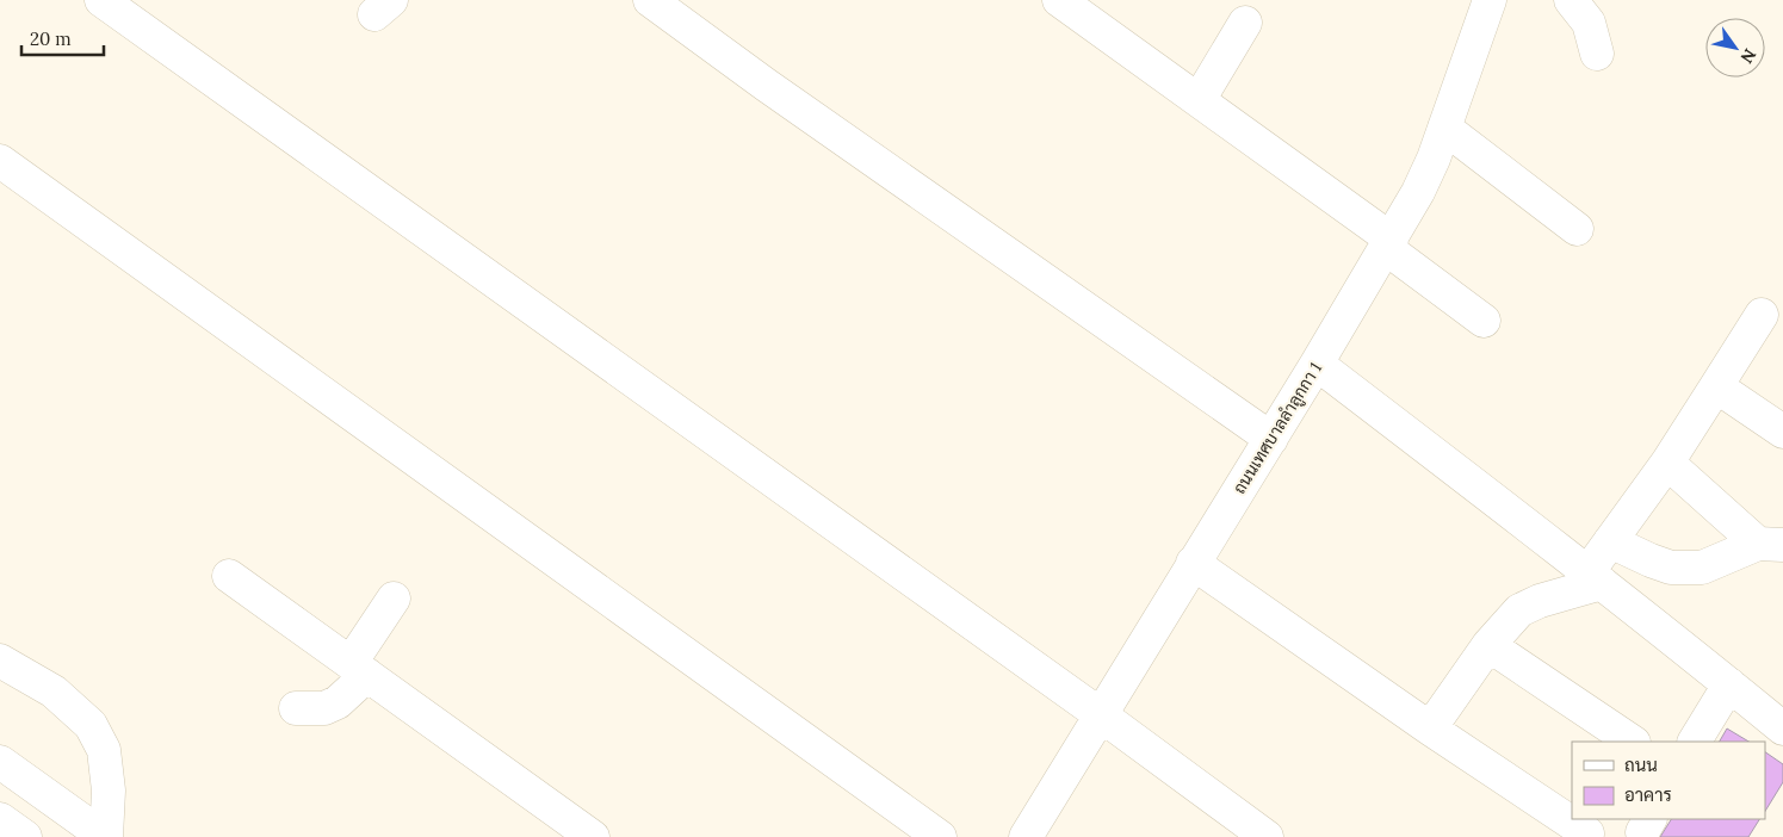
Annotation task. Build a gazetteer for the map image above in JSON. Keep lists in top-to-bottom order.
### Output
{
  "streets": {
    "street": ["ถนนเทศบาลลำลูกกา 1"]
  },
  "legend": ["ถนน", "อาคาร"],
  "scale_bar": "20 m",
  "north": "bottom right"
}
